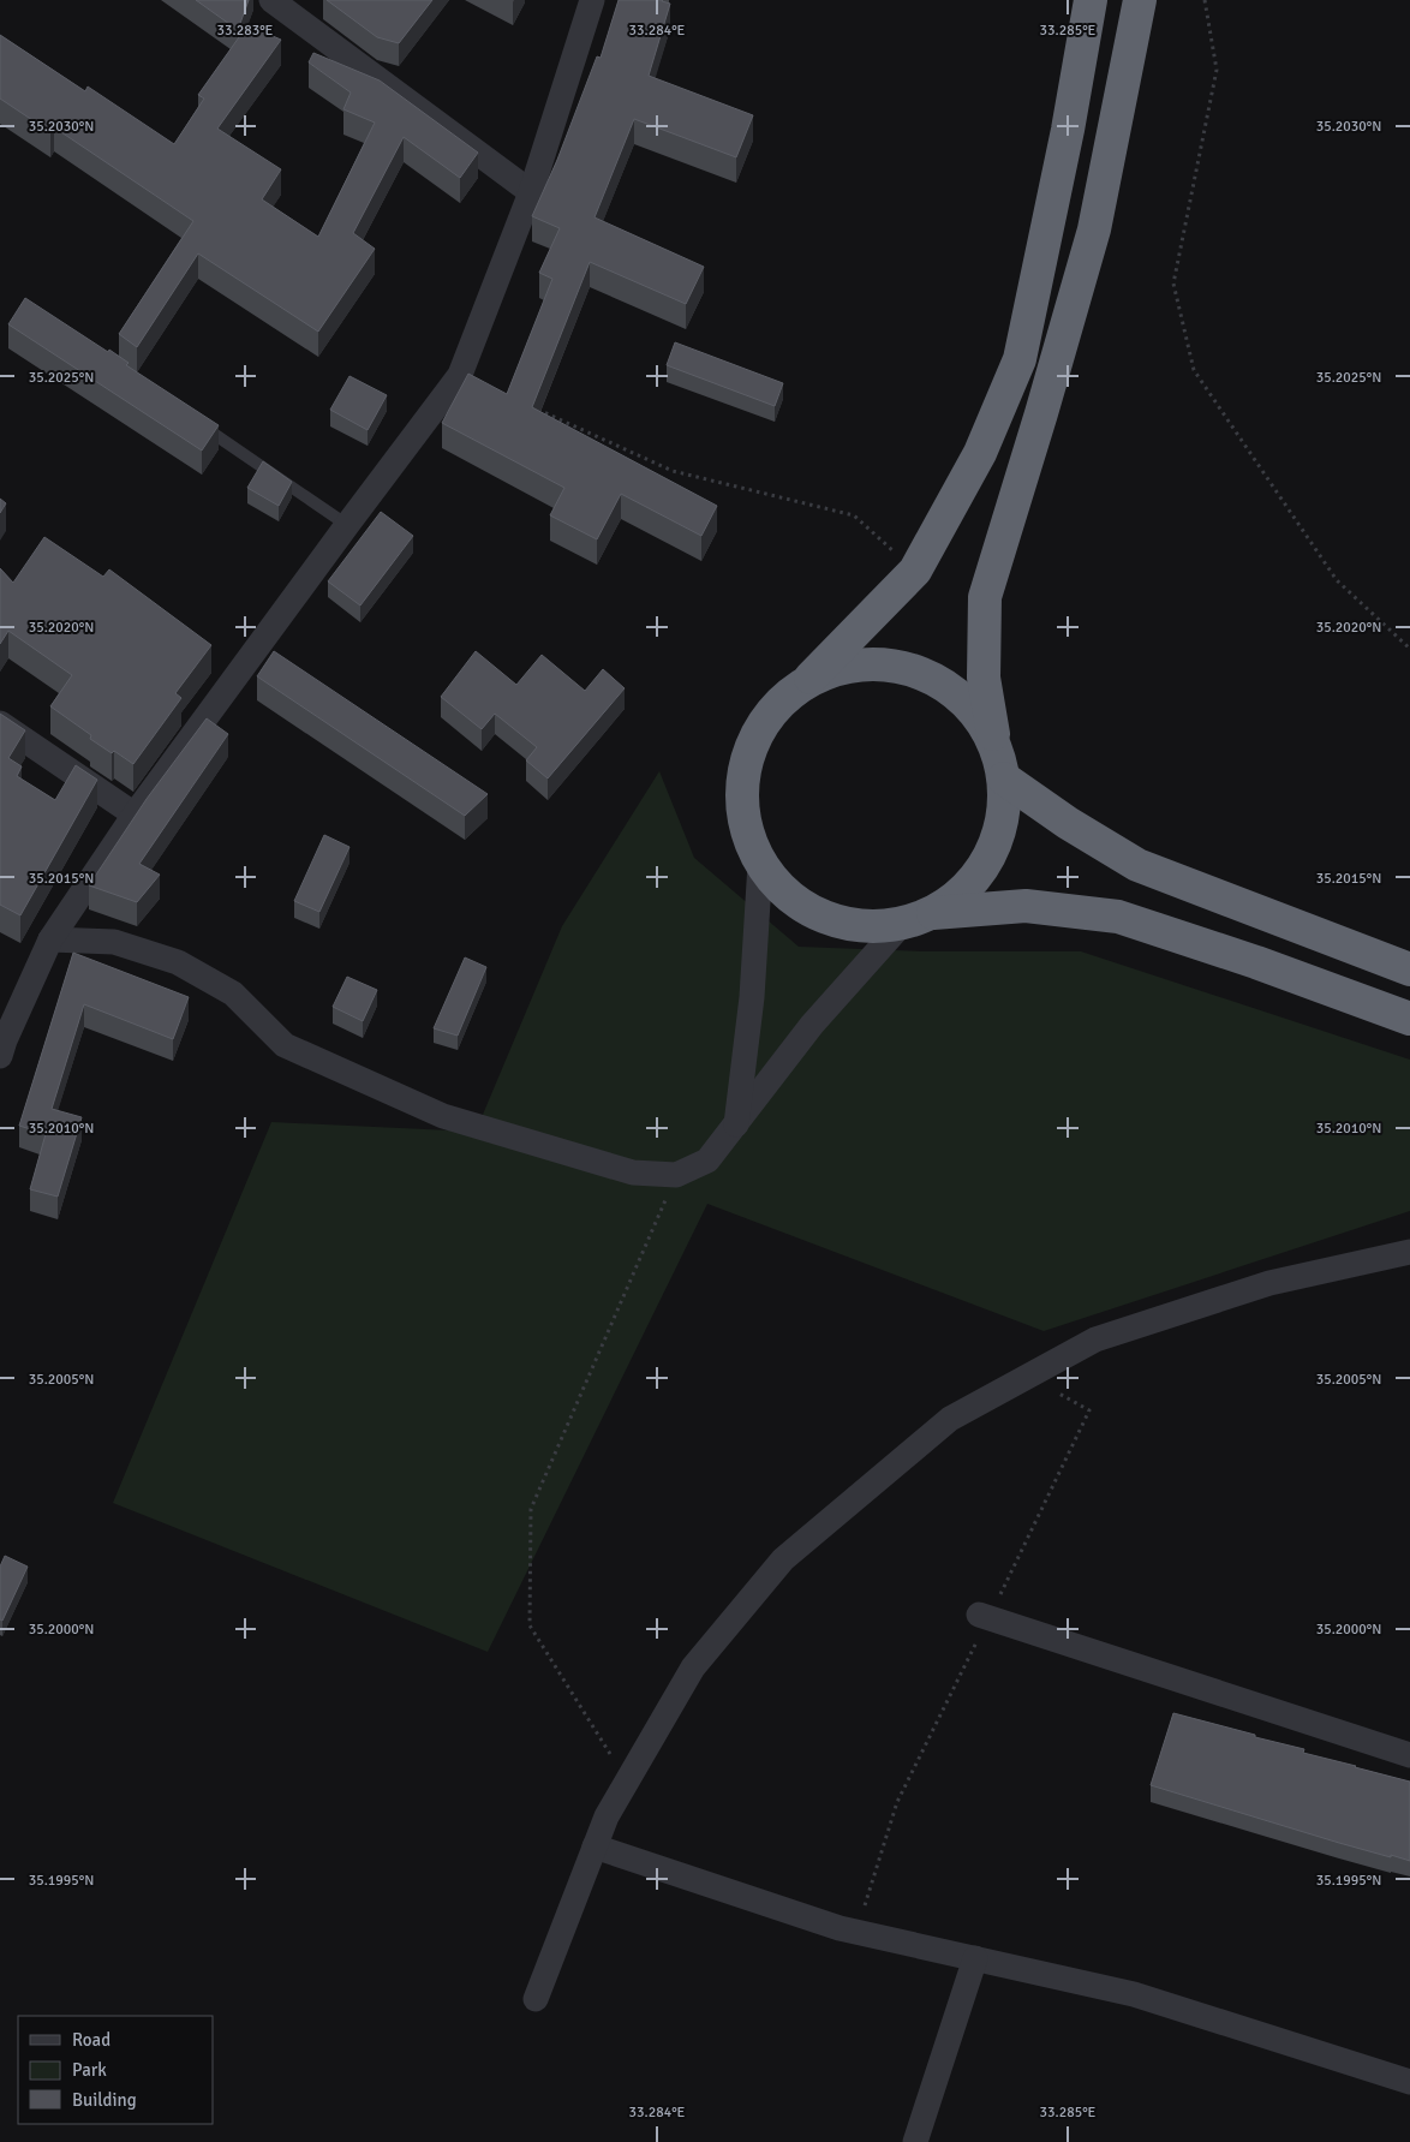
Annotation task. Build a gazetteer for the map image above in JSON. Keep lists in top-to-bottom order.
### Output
{
  "legend": ["Road", "Park", "Building"],
  "coordinates": [
    "33.283°E",
    "33.284°E",
    "33.285°E",
    "35.2030°N",
    "35.2025°N",
    "35.2020°N",
    "35.2015°N",
    "35.2010°N",
    "35.2005°N",
    "35.2000°N",
    "35.1995°N"
  ]
}
